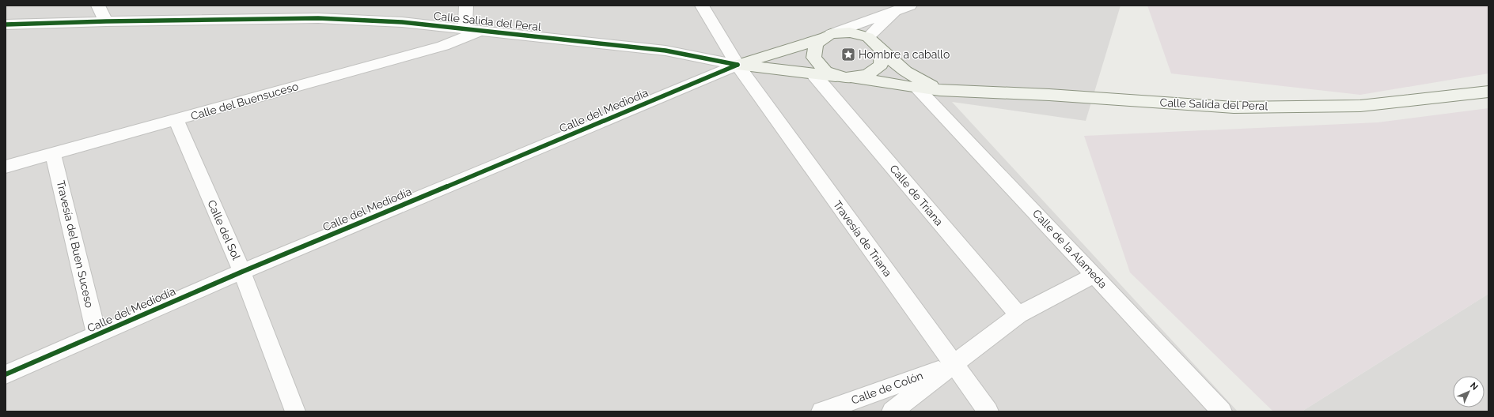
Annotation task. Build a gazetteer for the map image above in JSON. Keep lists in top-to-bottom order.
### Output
{
  "streets": {
    "main road": ["Calle Salida del Peral", "Calle del Mediodía"],
    "street": [
      "Calle del Buensuceso",
      "Calle de Triana",
      "Calle del Sol",
      "Travesía de Triana",
      "Travesía del Buen Suceso",
      "Calle de la Alameda",
      "Calle de Colón"
    ]
  },
  "crossings": [
    ["Calle Salida del Peral", "Calle del Buensuceso"],
    ["Calle Salida del Peral", "Calle del Mediodía"],
    ["Calle Salida del Peral", "Calle de Triana"],
    ["Calle Salida del Peral", "Travesía de Triana"],
    ["Calle Salida del Peral", "Calle de la Alameda"],
    ["Calle del Buensuceso", "Calle del Sol"],
    ["Calle del Buensuceso", "Travesía del Buen Suceso"],
    ["Calle del Mediodía", "Calle del Sol"],
    ["Calle del Mediodía", "Travesía de Triana"],
    ["Calle del Mediodía", "Travesía del Buen Suceso"],
    ["Travesía de Triana", "Calle de Colón"]
  ],
  "places": {
    "place": ["Hombre a caballo"]
  },
  "north": "top right"
}
